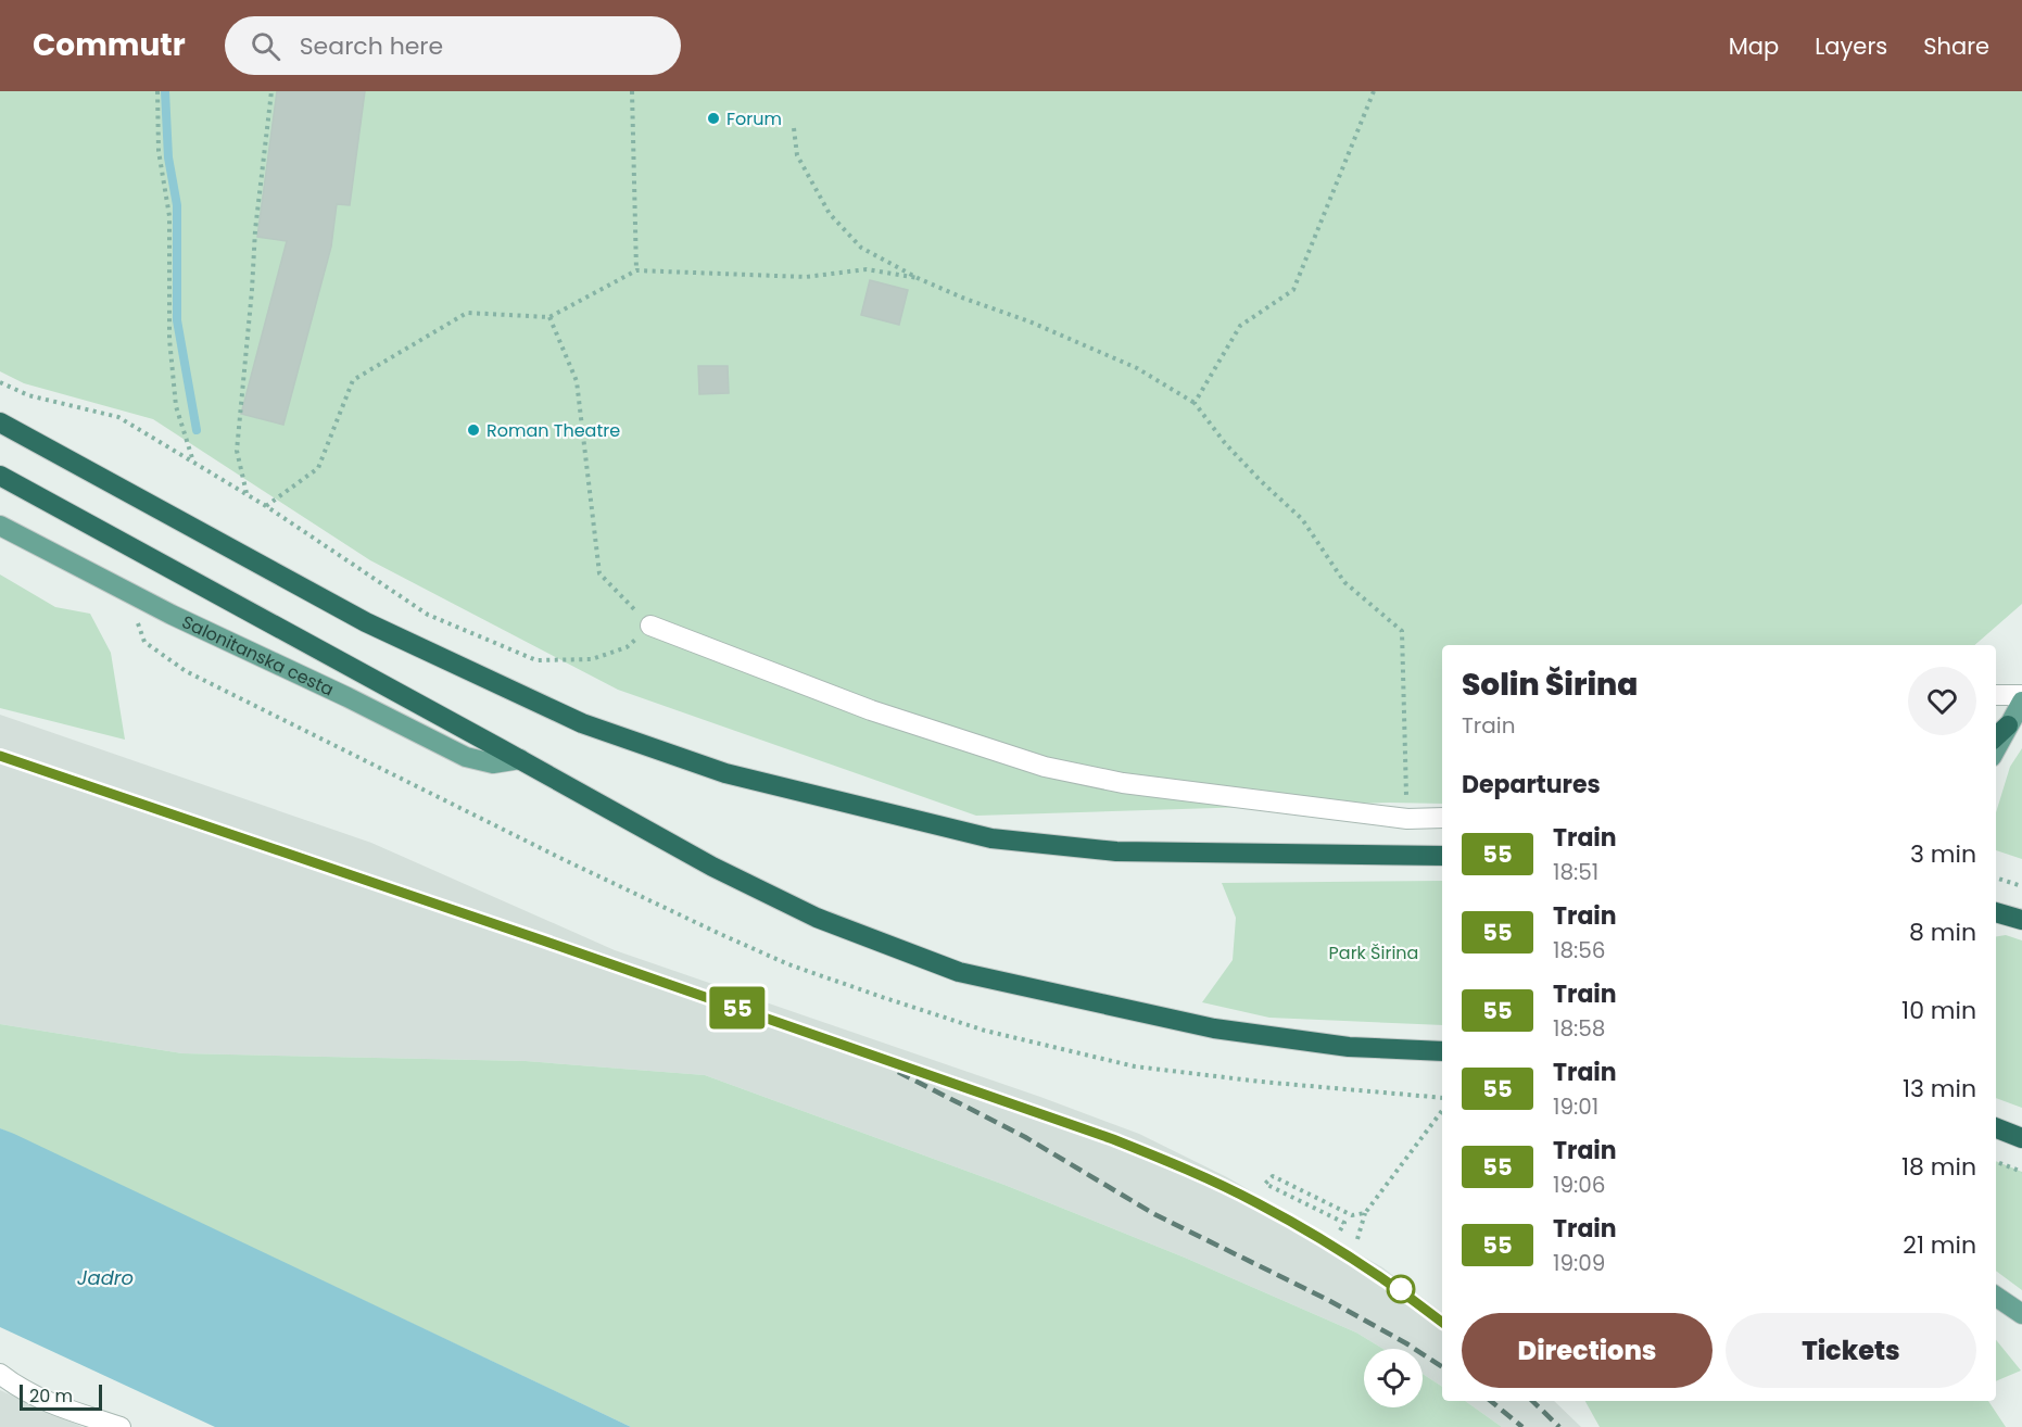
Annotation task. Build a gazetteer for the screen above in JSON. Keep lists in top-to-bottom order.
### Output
{
  "streets": {
    "main road": ["Salonitanska cesta"]
  },
  "water": ["Jadro"],
  "parks": ["Park Širina"],
  "places": ["Forum", "Roman Theatre"],
  "scale_bar": "20 m",
  "page": {
    "header": "Commutr",
    "search": "Search here",
    "nav": ["Map", "Layers", "Share"],
    "on_map": "55",
    "heading": [
      ["Solin Širina", "Train"],
      "Departures"
    ],
    "list": [
      {
        "mark": "55",
        "name": "Train",
        "note": "18:51",
        "value": "3 min"
      },
      {
        "mark": "55",
        "name": "Train",
        "note": "18:56",
        "value": "8 min"
      },
      {
        "mark": "55",
        "name": "Train",
        "note": "18:58",
        "value": "10 min"
      },
      {
        "mark": "55",
        "name": "Train",
        "note": "19:01",
        "value": "13 min"
      },
      {
        "mark": "55",
        "name": "Train",
        "note": "19:06",
        "value": "18 min"
      },
      {
        "mark": "55",
        "name": "Train",
        "note": "19:09",
        "value": "21 min"
      }
    ],
    "buttons": ["Directions", "Tickets"],
    "scale": "20 m"
  }
}
